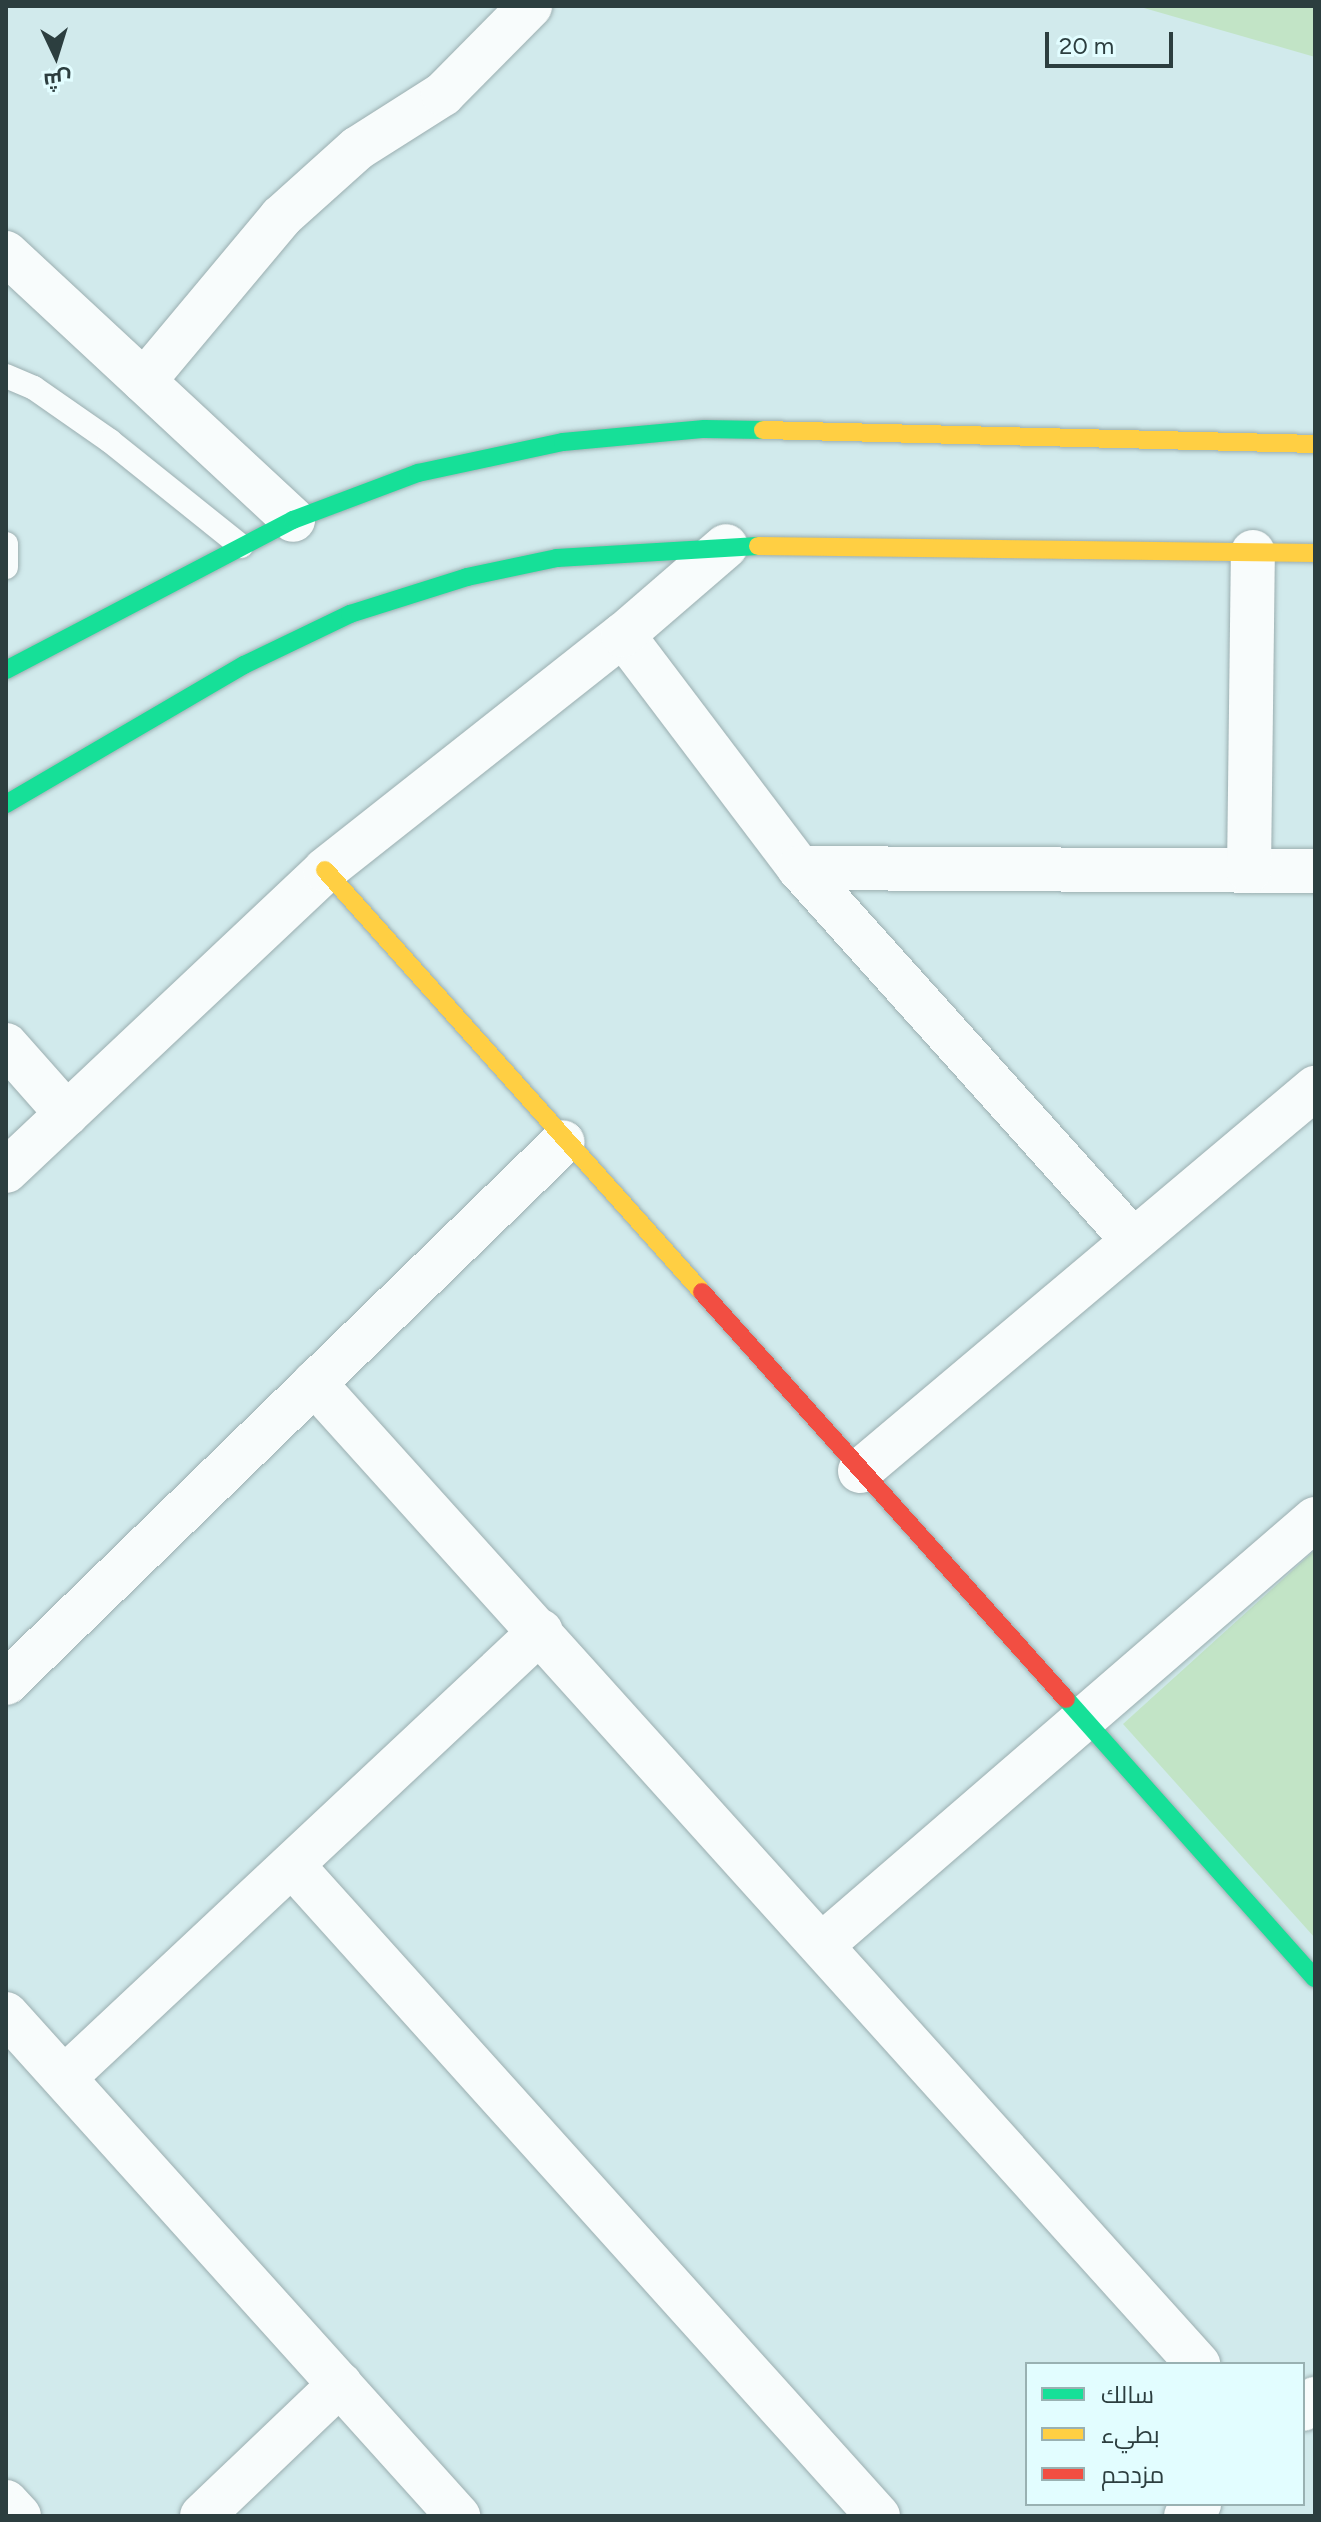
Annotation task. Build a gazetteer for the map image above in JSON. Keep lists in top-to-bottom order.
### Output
{
  "legend": ["سالك", "بطيء", "مزدحم"],
  "scale_bar": "20 m",
  "north": "bottom"
}
